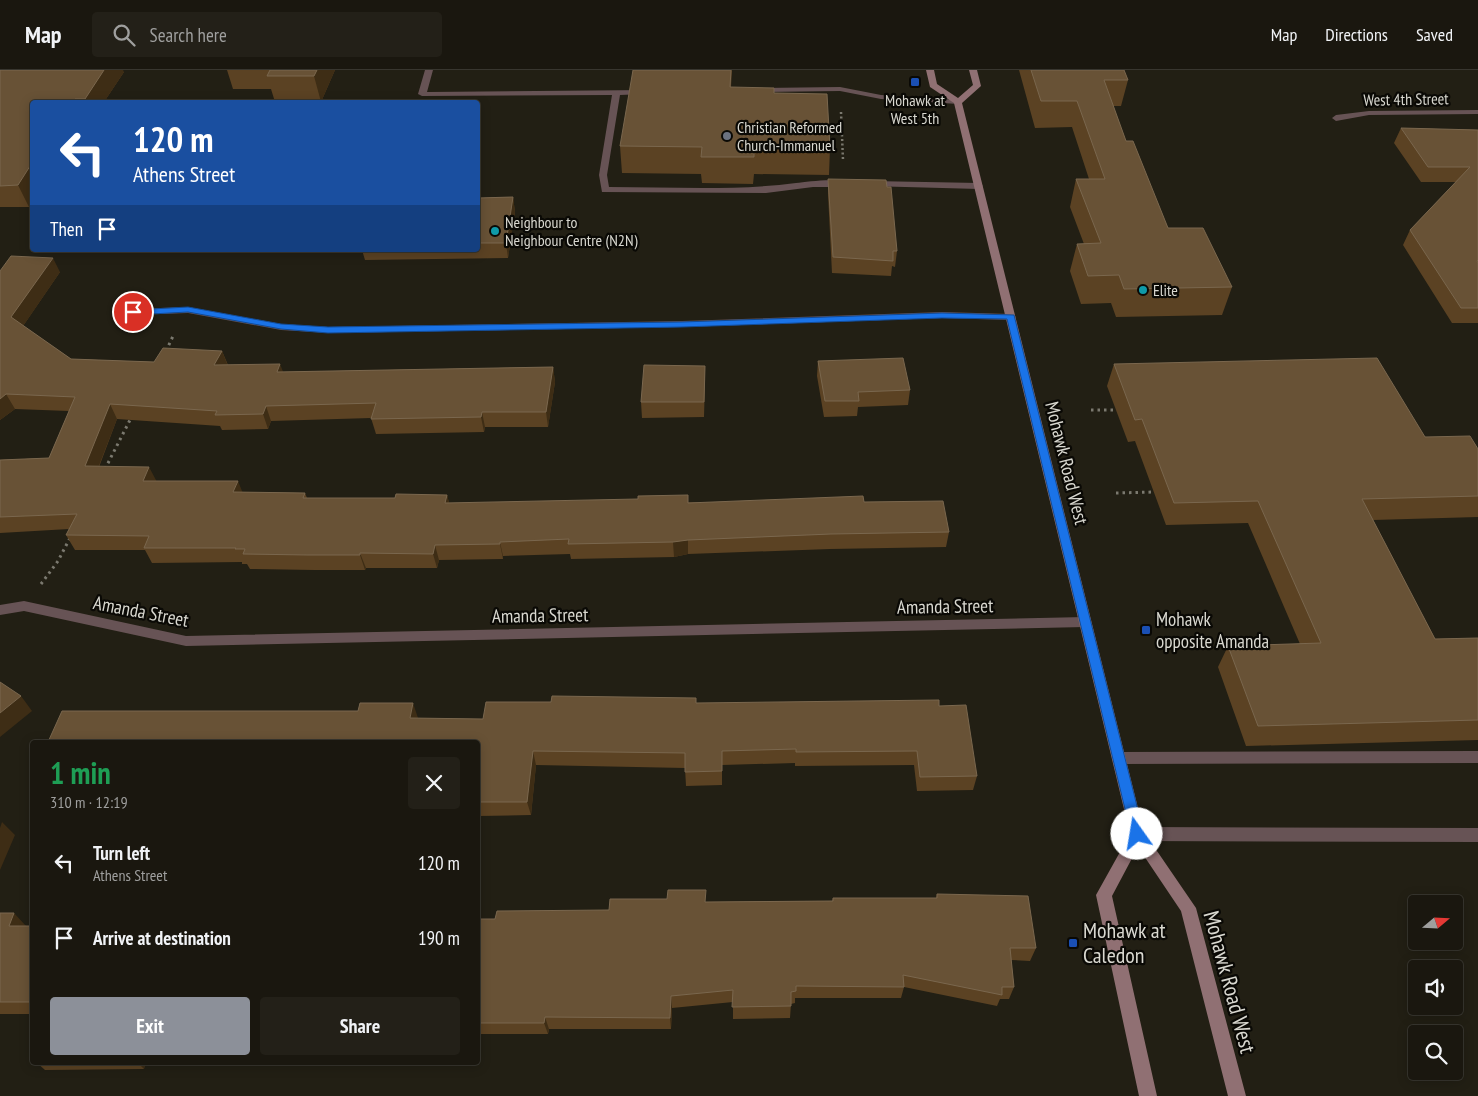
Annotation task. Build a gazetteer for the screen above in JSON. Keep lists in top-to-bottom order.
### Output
{
  "streets": {
    "main road": ["Mohawk Road West"],
    "street": ["West 4th Street", "Amanda Street"]
  },
  "crossings": [
    ["Mohawk Road West", "Amanda Street"]
  ],
  "places": {
    "transit": ["Mohawk at West 5th", "Mohawk opposite Amanda", "Mohawk at Caledon"],
    "other": ["Christian Reformed Church-Immanuel", "Neighbour to Neighbour Centre (N2N)", "Elite"]
  },
  "north": "right",
  "page": {
    "header": "Map",
    "search": "Search here",
    "nav": ["Map", "Directions", "Saved"],
    "turn": ["120 m", "Athens Street"],
    "then": "Then",
    "heading": ["1 min", "310 m · 12:19"],
    "list": [
      {
        "name": "Turn left",
        "note": "Athens Street",
        "value": "120 m"
      },
      {
        "name": "Arrive at destination",
        "value": "190 m"
      }
    ],
    "buttons": ["Exit", "Share"]
  }
}
